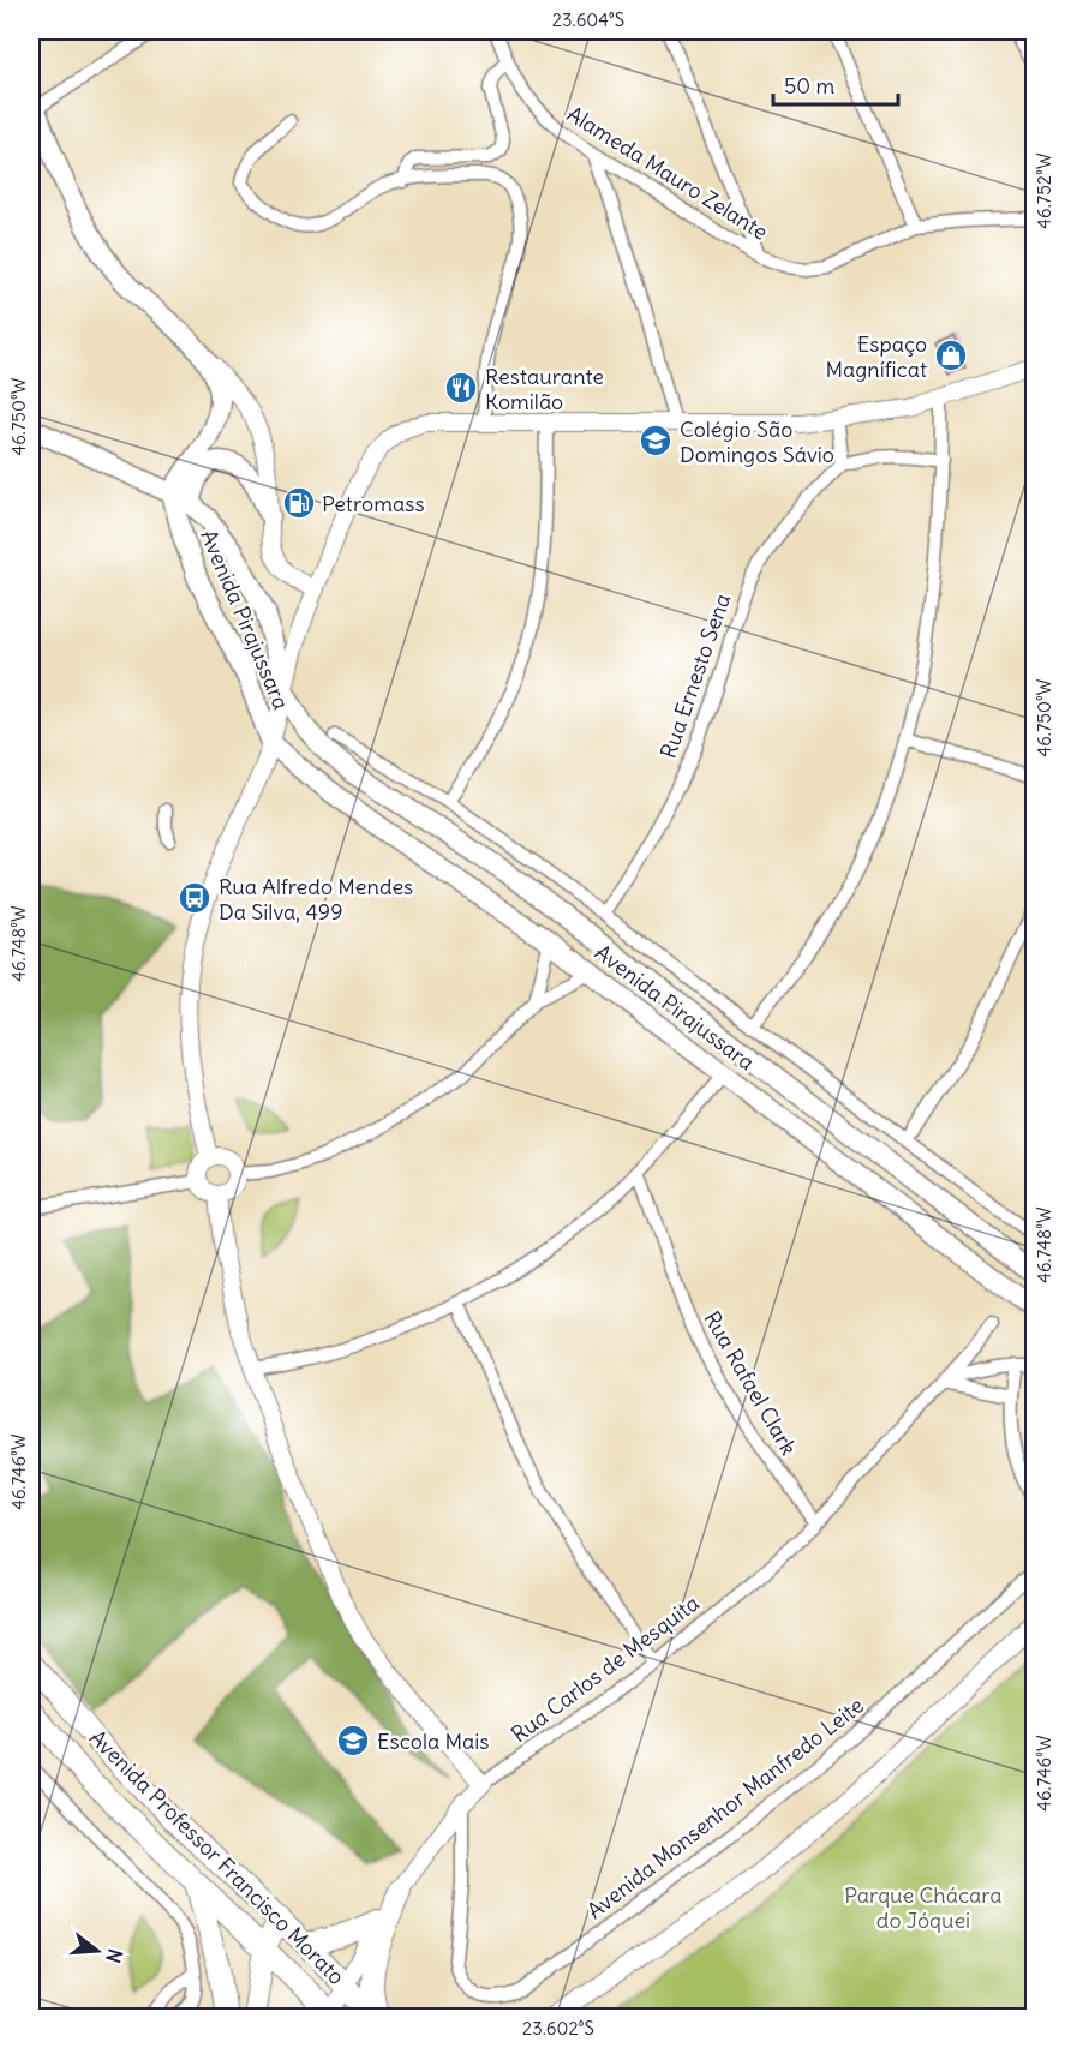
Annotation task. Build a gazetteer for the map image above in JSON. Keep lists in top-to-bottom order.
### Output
{
  "streets": {
    "highway": ["Avenida Professor Francisco Morato"],
    "main road": ["Avenida Pirajussara"],
    "street": [
      "Alameda Mauro Zelante",
      "Rua Ernesto Sena",
      "Rua Rafael Clark",
      "Rua Carlos de Mesquita",
      "Avenida Monsenhor Manfredo Leite"
    ]
  },
  "crossings": [
    ["Avenida Pirajussara", "Rua Ernesto Sena"],
    ["Rua Rafael Clark", "Rua Carlos de Mesquita"],
    ["Rua Carlos de Mesquita", "Avenida Monsenhor Manfredo Leite"],
    ["Rua Carlos de Mesquita", "Avenida Professor Francisco Morato"]
  ],
  "parks": ["Parque Chácara do Jóquei"],
  "places": {
    "shop": ["Espaço Magníficat"],
    "restaurant": ["Restaurante Komilão"],
    "school or university": ["Colégio São Domingos Sávio", "Escola Mais"],
    "fuel station": ["Petromass"],
    "bus stop": ["Rua Alfredo Mendes Da Silva, 499"]
  },
  "scale_bar": "50 m",
  "north": "right",
  "coordinates": [
    "23.604°S",
    "46.752°W",
    "46.750°W",
    "46.748°W",
    "46.746°W",
    "23.602°S"
  ]
}
